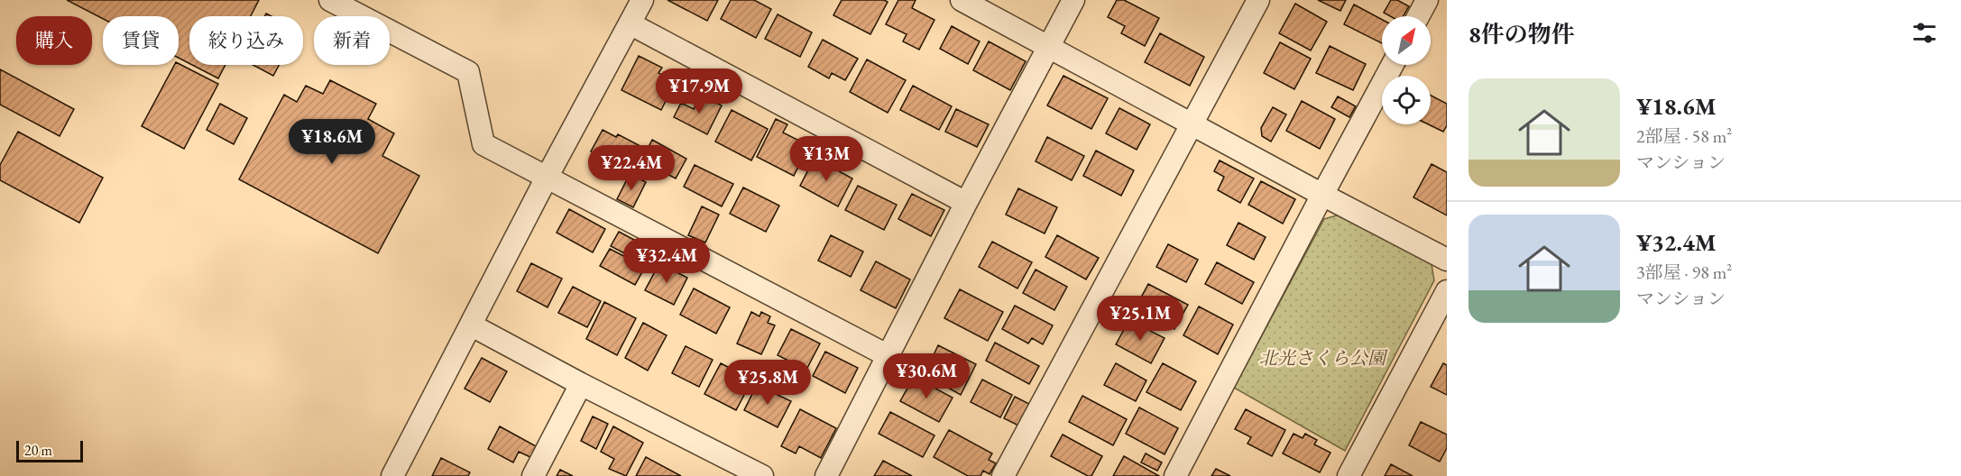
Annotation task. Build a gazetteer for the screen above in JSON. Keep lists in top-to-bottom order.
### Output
{
  "parks": ["北光さくら公園"],
  "scale_bar": "20 m",
  "north": "top right",
  "page": {
    "heading": "8件の物件",
    "chip": [
      "購入",
      "賃貸",
      "絞り込み",
      "新着"
    ],
    "list": [
      {
        "name": "¥18.6M",
        "note": "2部屋 · 58 m² · マンション"
      },
      {
        "name": "¥32.4M",
        "note": "3部屋 · 98 m² · マンション"
      }
    ],
    "price": [
      "¥17.9M",
      "¥18.6M",
      "¥13M",
      "¥22.4M",
      "¥32.4M",
      "¥25.1M",
      "¥30.6M",
      "¥25.8M"
    ],
    "scale": "20 m"
  }
}
